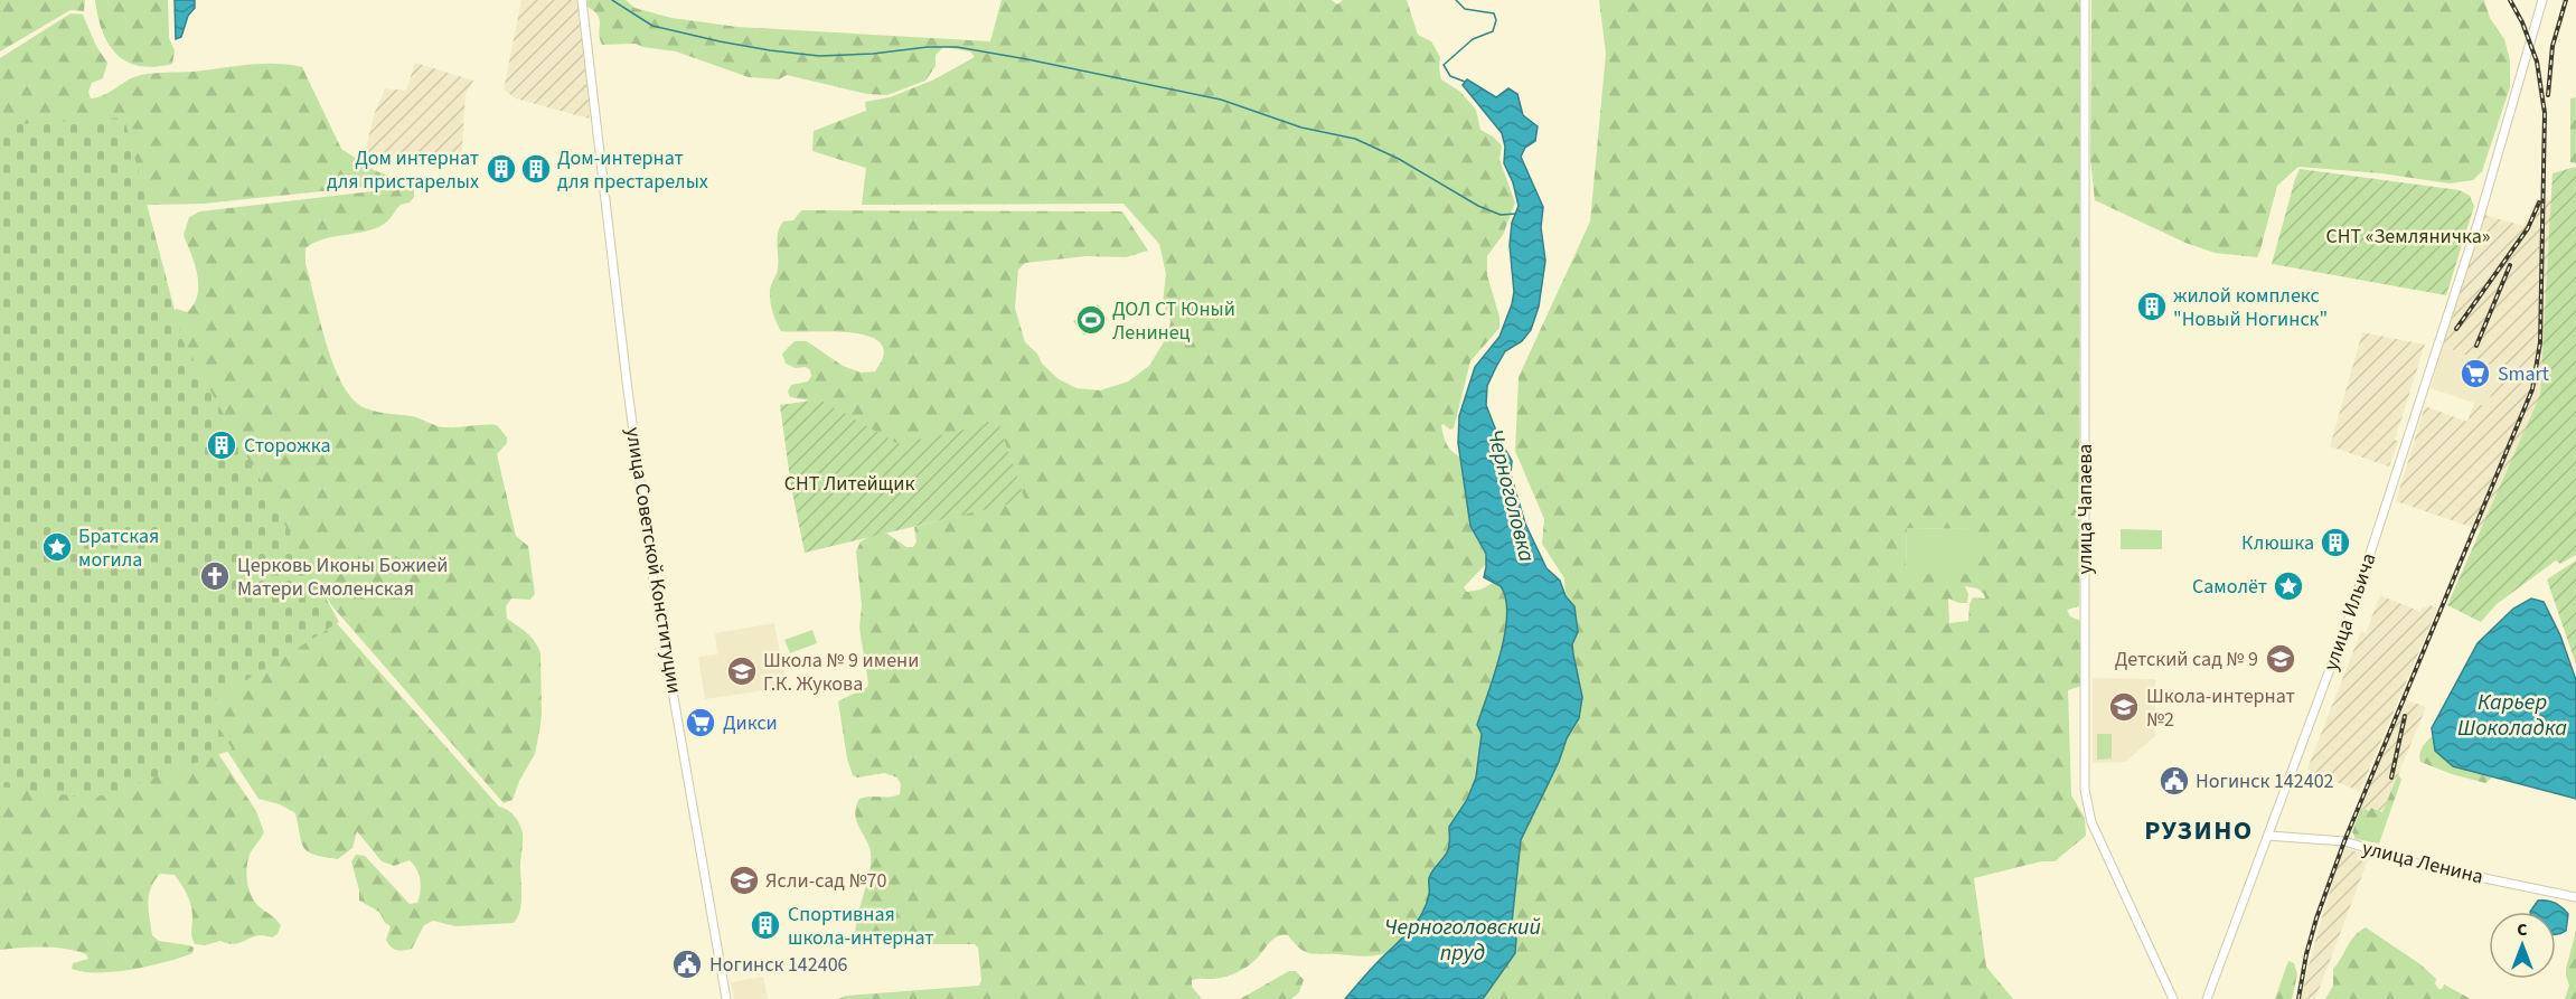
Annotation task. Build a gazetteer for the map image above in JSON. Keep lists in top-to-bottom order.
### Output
{
  "streets": {
    "street": [
      "улица Чапаева",
      "улица Советской Конституции",
      "улица Ильича",
      "улица Ленина"
    ]
  },
  "crossings": [
    ["улица Ильича", "улица Ленина"]
  ],
  "districts": ["РУЗИНО"],
  "water": ["Черноголовка", "Карьер Шоколадка", "Черноголовский пруд"],
  "parks": ["СНТ «Земляничка»", "СНТ Литейщик"],
  "places": {
    "building": [
      "Дом интернат для пристарелых",
      "Дом-интернат для престарелых",
      "жилой комплекс \"Новый Ногинск\"",
      "Сторожка",
      "Клюшка",
      "Спортивная школа-интернат"
    ],
    "sports": ["ДОЛ СТ Юный Ленинец"],
    "supermarket": ["Smart", "Дикси"],
    "place": ["Братская могила", "Самолёт"],
    "church": ["Церковь Иконы Божией Матери Смоленская"],
    "school or university": [
      "Детский сад № 9",
      "Школа № 9 имени Г.К. Жукова",
      "Школа-интернат №2",
      "Ясли-сад №70"
    ],
    "public building": ["Ногинск 142402", "Ногинск 142406"]
  },
  "north": "top"
}
